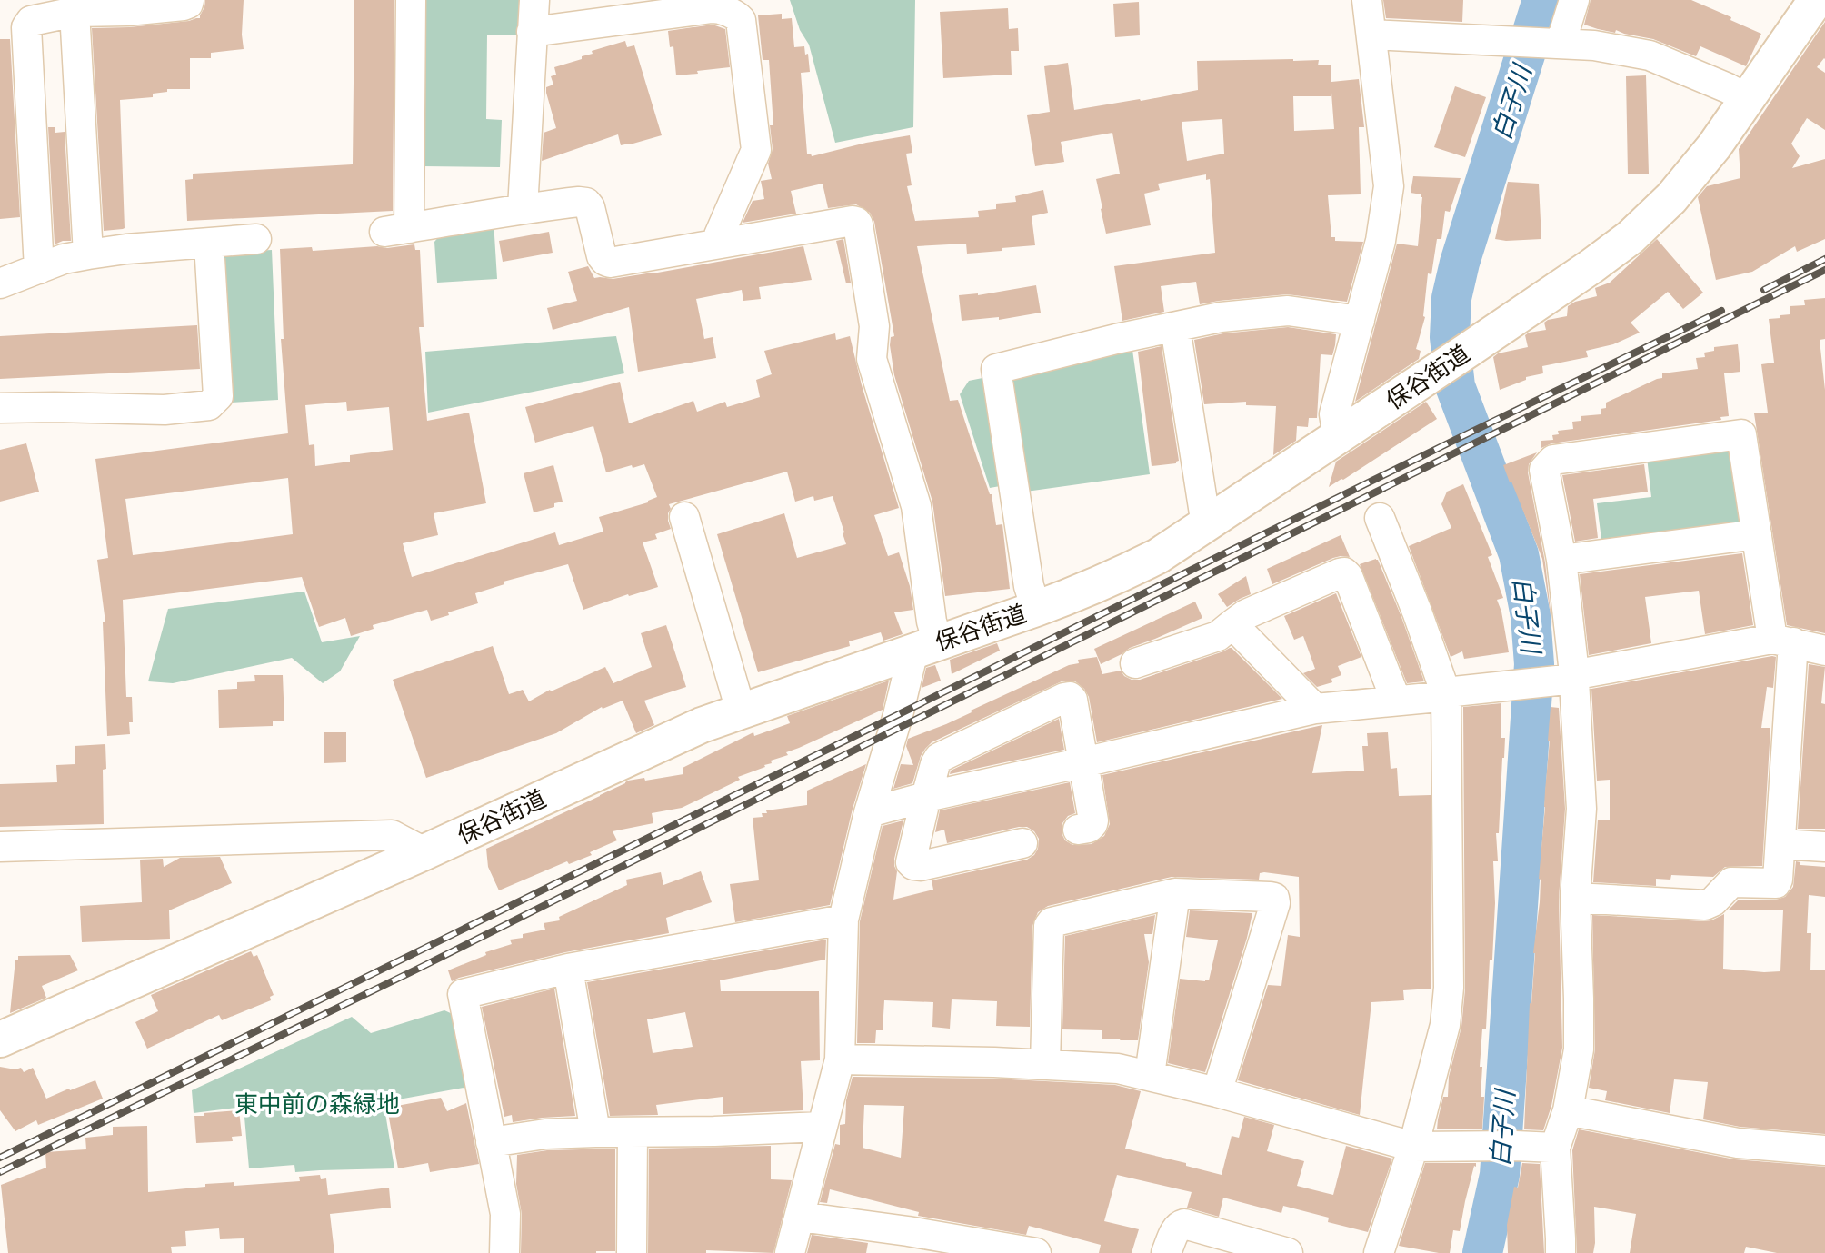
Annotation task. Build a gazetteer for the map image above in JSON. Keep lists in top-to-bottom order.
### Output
{
  "streets": {
    "main road": ["保谷街道"]
  },
  "water": ["白子川"],
  "parks": ["東中前の森緑地"]
}
